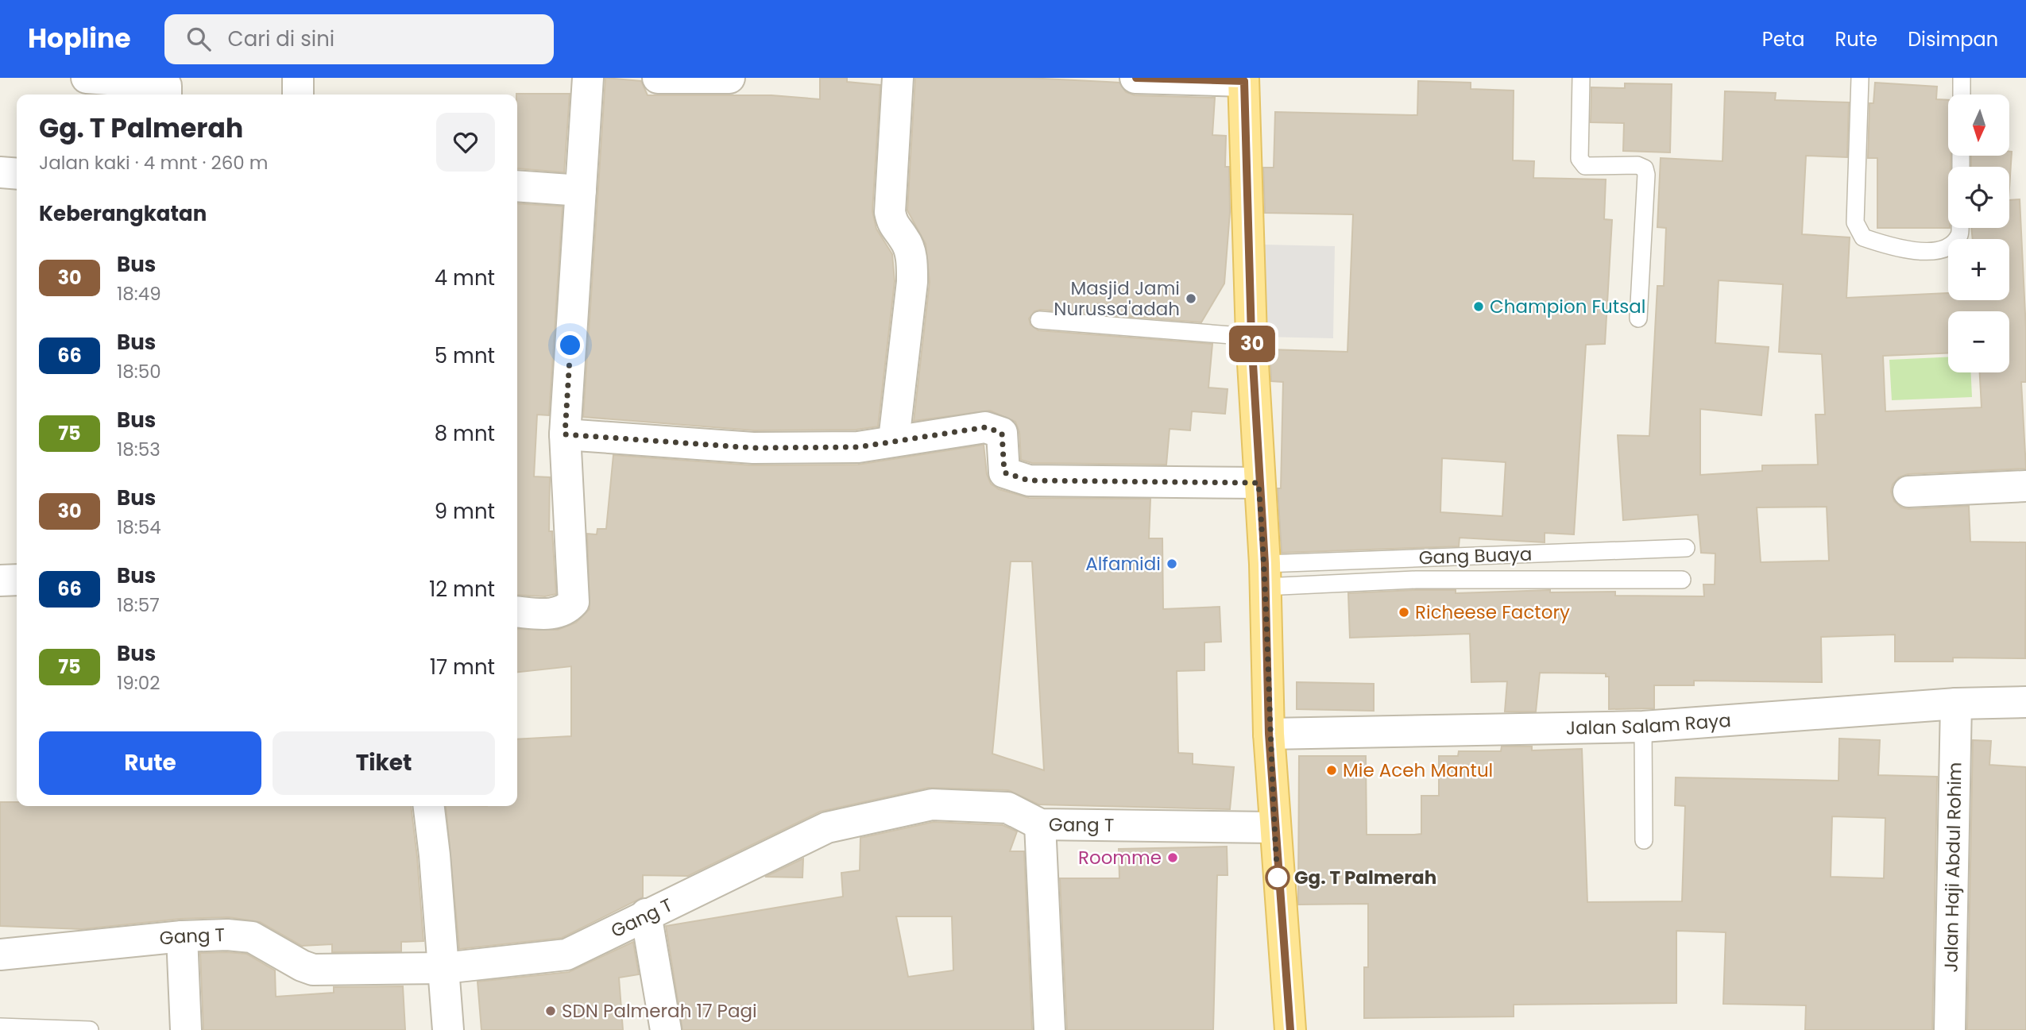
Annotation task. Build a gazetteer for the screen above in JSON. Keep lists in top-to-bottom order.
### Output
{
  "streets": {
    "street": ["Jalan Salam Raya", "Gang T", "Jalan Haji Abdul Rohim"],
    "lane": ["Gang Buaya"]
  },
  "crossings": [
    ["Jalan Salam Raya", "Jalan Haji Abdul Rohim"]
  ],
  "places": [
    "Masjid Jami Nurussa'adah",
    "Champion Futsal",
    "Alfamidi",
    "Richeese Factory",
    "Mie Aceh Mantul",
    "Roomme",
    "Gg. T Palmerah",
    "SDN Palmerah 17 Pagi"
  ],
  "lines": ["bus line 30"],
  "north": "bottom",
  "page": {
    "header": "Hopline",
    "search": "Cari di sini",
    "nav": ["Peta", "Rute", "Disimpan"],
    "on_map": "30",
    "map_buttons": ["+", "−"],
    "heading": [
      ["Gg. T Palmerah", "Jalan kaki · 4 mnt · 260 m"],
      "Keberangkatan"
    ],
    "list": [
      {
        "mark": "30",
        "name": "Bus",
        "note": "18:49",
        "value": "4 mnt"
      },
      {
        "mark": "66",
        "name": "Bus",
        "note": "18:50",
        "value": "5 mnt"
      },
      {
        "mark": "75",
        "name": "Bus",
        "note": "18:53",
        "value": "8 mnt"
      },
      {
        "mark": "30",
        "name": "Bus",
        "note": "18:54",
        "value": "9 mnt"
      },
      {
        "mark": "66",
        "name": "Bus",
        "note": "18:57",
        "value": "12 mnt"
      },
      {
        "mark": "75",
        "name": "Bus",
        "note": "19:02",
        "value": "17 mnt"
      }
    ],
    "buttons": ["Rute", "Tiket"]
  }
}
